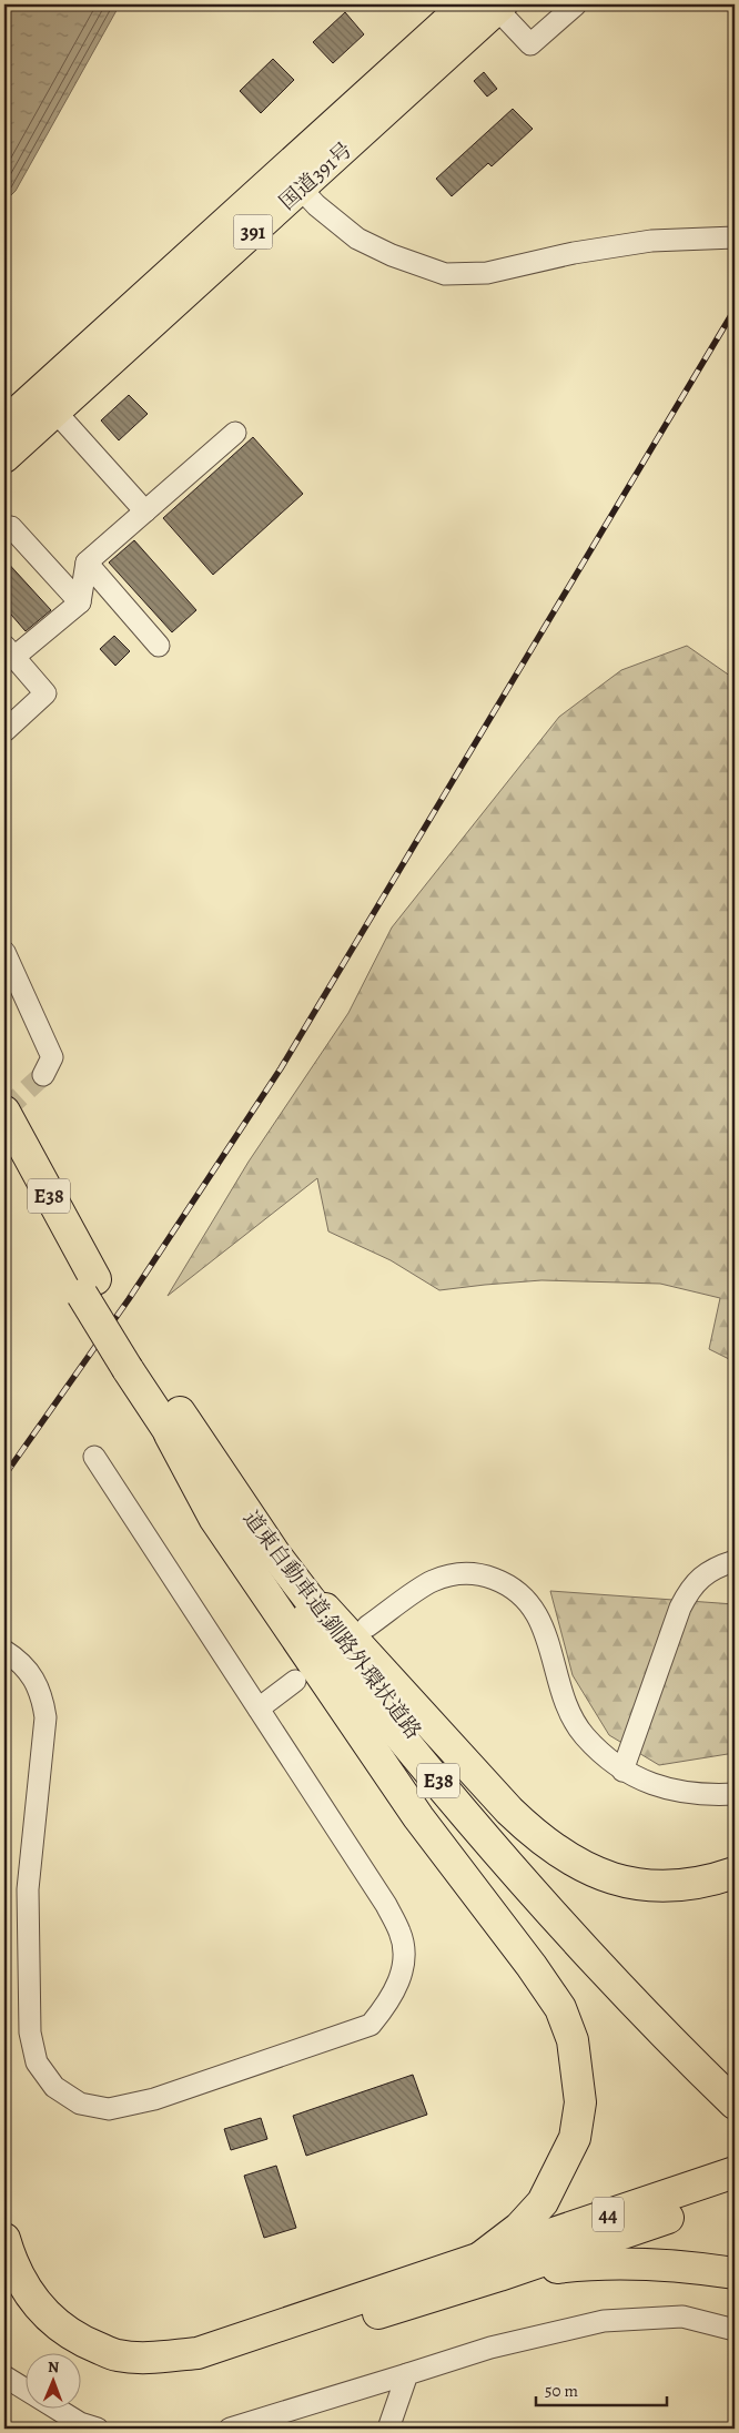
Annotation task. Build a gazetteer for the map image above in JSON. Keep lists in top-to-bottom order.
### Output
{
  "streets": {
    "highway": [
      "国道391号",
      "391",
      "E38",
      "道東自動車道;釧路外環状道路",
      "44"
    ]
  },
  "scale_bar": "50 m",
  "north": "top"
}
